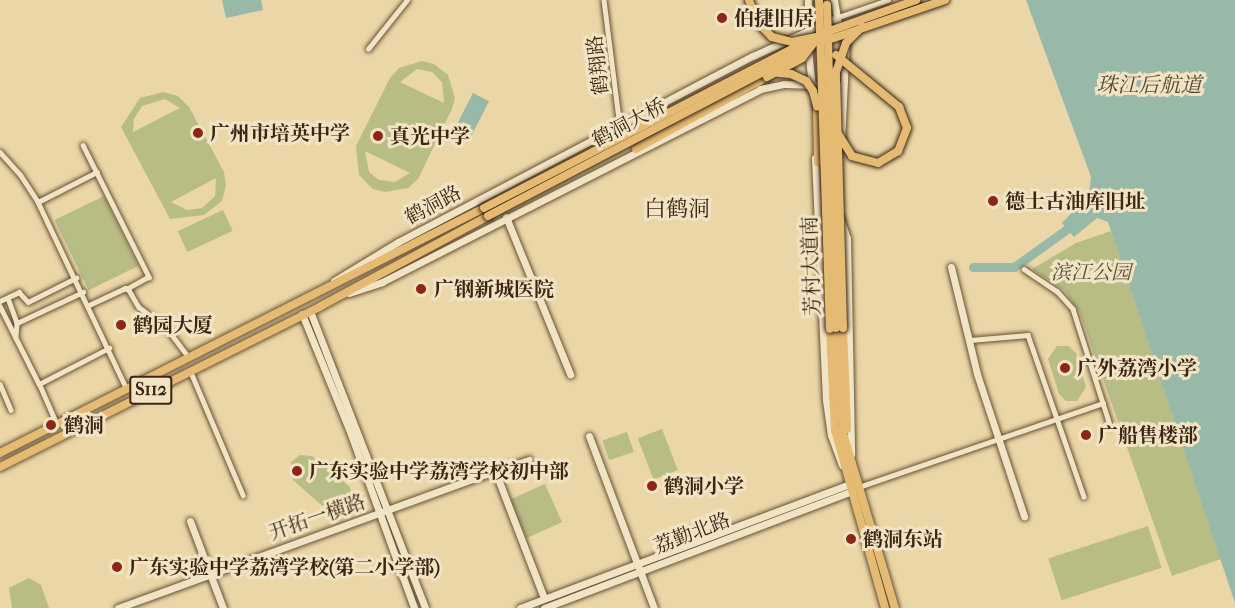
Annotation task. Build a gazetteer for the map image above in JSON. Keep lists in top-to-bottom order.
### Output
{
  "streets": {
    "highway": ["芳村大道南"],
    "main road": ["鹤洞大桥", "鹤洞路", "S112"],
    "street": ["鹤翔路", "开拓一横路", "荔勤北路"]
  },
  "crossings": [
    ["鹤翔路", "鹤洞路"],
    ["鹤洞大桥", "鹤洞路"],
    ["鹤洞大桥", "S112"],
    ["鹤洞路", "芳村大道南"],
    ["芳村大道南", "荔勤北路"]
  ],
  "districts": ["白鹤洞"],
  "water": ["珠江后航道"],
  "parks": ["滨江公园"],
  "places": [
    "伯捷旧居",
    "广州市培英中学",
    "真光中学",
    "德士古油库旧址",
    "广钢新城医院",
    "鹤园大厦",
    "广外荔湾小学",
    "鹤洞",
    "广船售楼部",
    "广东实验中学荔湾学校初中部",
    "鹤洞小学",
    "鹤洞东站",
    "广东实验中学荔湾学校(第二小学部)"
  ]
}
